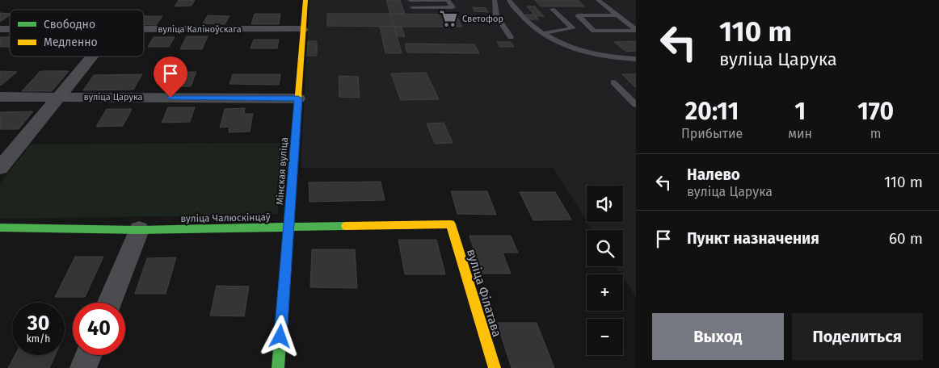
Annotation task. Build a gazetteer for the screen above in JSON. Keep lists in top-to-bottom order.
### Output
{
  "streets": {
    "street": [
      "вуліца Каліноўскага",
      "вуліца Царука",
      "Мінская вуліца",
      "вуліца Чалюскінцаў",
      "вуліца Філатава"
    ]
  },
  "crossings": [
    ["вуліца Каліноўскага", "Мінская вуліца"],
    ["вуліца Царука", "Мінская вуліца"],
    ["Мінская вуліца", "вуліца Чалюскінцаў"],
    ["вуліца Чалюскінцаў", "вуліца Філатава"]
  ],
  "places": {
    "supermarket": ["Светофор"]
  },
  "legend": ["Свободно", "Медленно"],
  "page": {
    "turn": ["110 m", "вуліца Царука"],
    "eta": [
      "20:11",
      "Прибытие",
      "1",
      "мин",
      "170",
      "m"
    ],
    "list": [
      {
        "name": "Налево",
        "note": "вуліца Царука",
        "value": "110 m"
      },
      {
        "name": "Пункт назначения",
        "value": "60 m"
      }
    ],
    "map_buttons": ["+", "−"],
    "speed": "30 km/h",
    "limit": "40",
    "buttons": ["Выход", "Поделиться"]
  }
}
